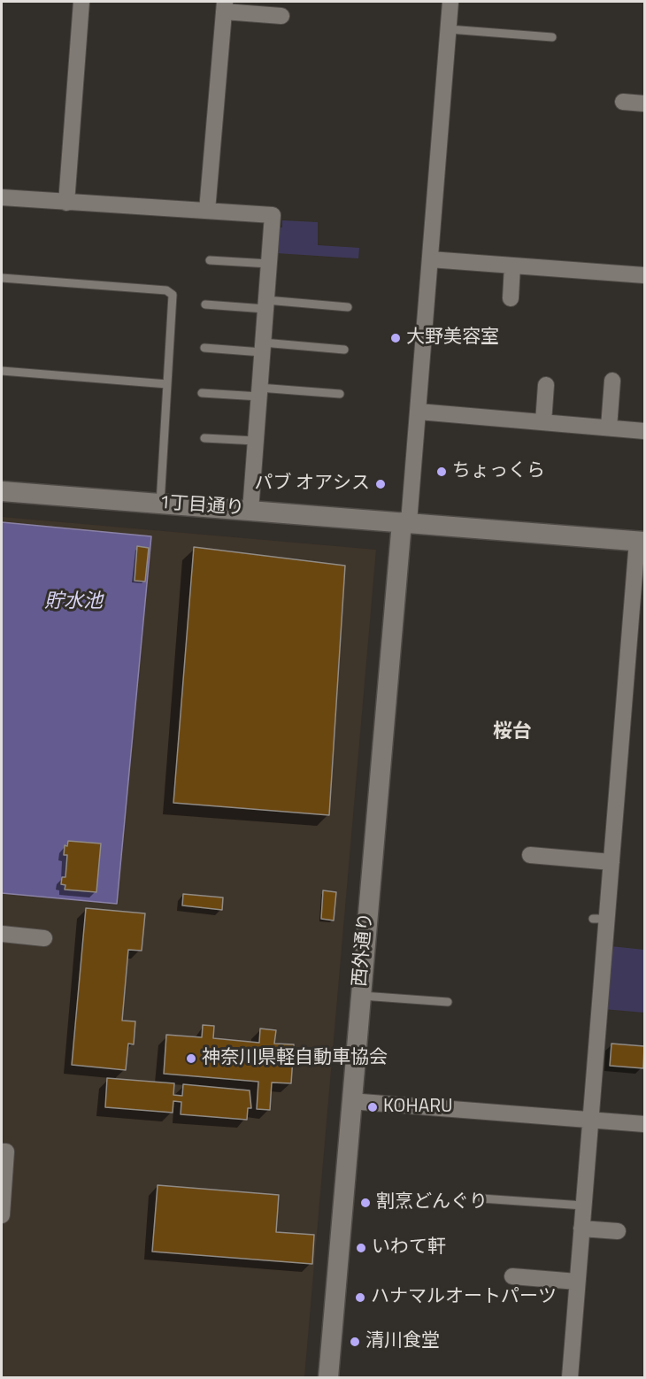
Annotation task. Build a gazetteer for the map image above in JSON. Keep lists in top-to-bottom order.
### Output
{
  "streets": {
    "street": ["1丁目通り", "西外通り"]
  },
  "crossings": [
    ["1丁目通り", "西外通り"]
  ],
  "districts": ["桜台"],
  "water": ["貯水池"],
  "places": [
    "大野美容室",
    "ちょっくら",
    "パブ オアシス",
    "神奈川県軽自動車協会",
    "KOHARU",
    "割烹どんぐり",
    "いわて軒",
    "ハナマルオートパーツ",
    "清川食堂"
  ]
}
